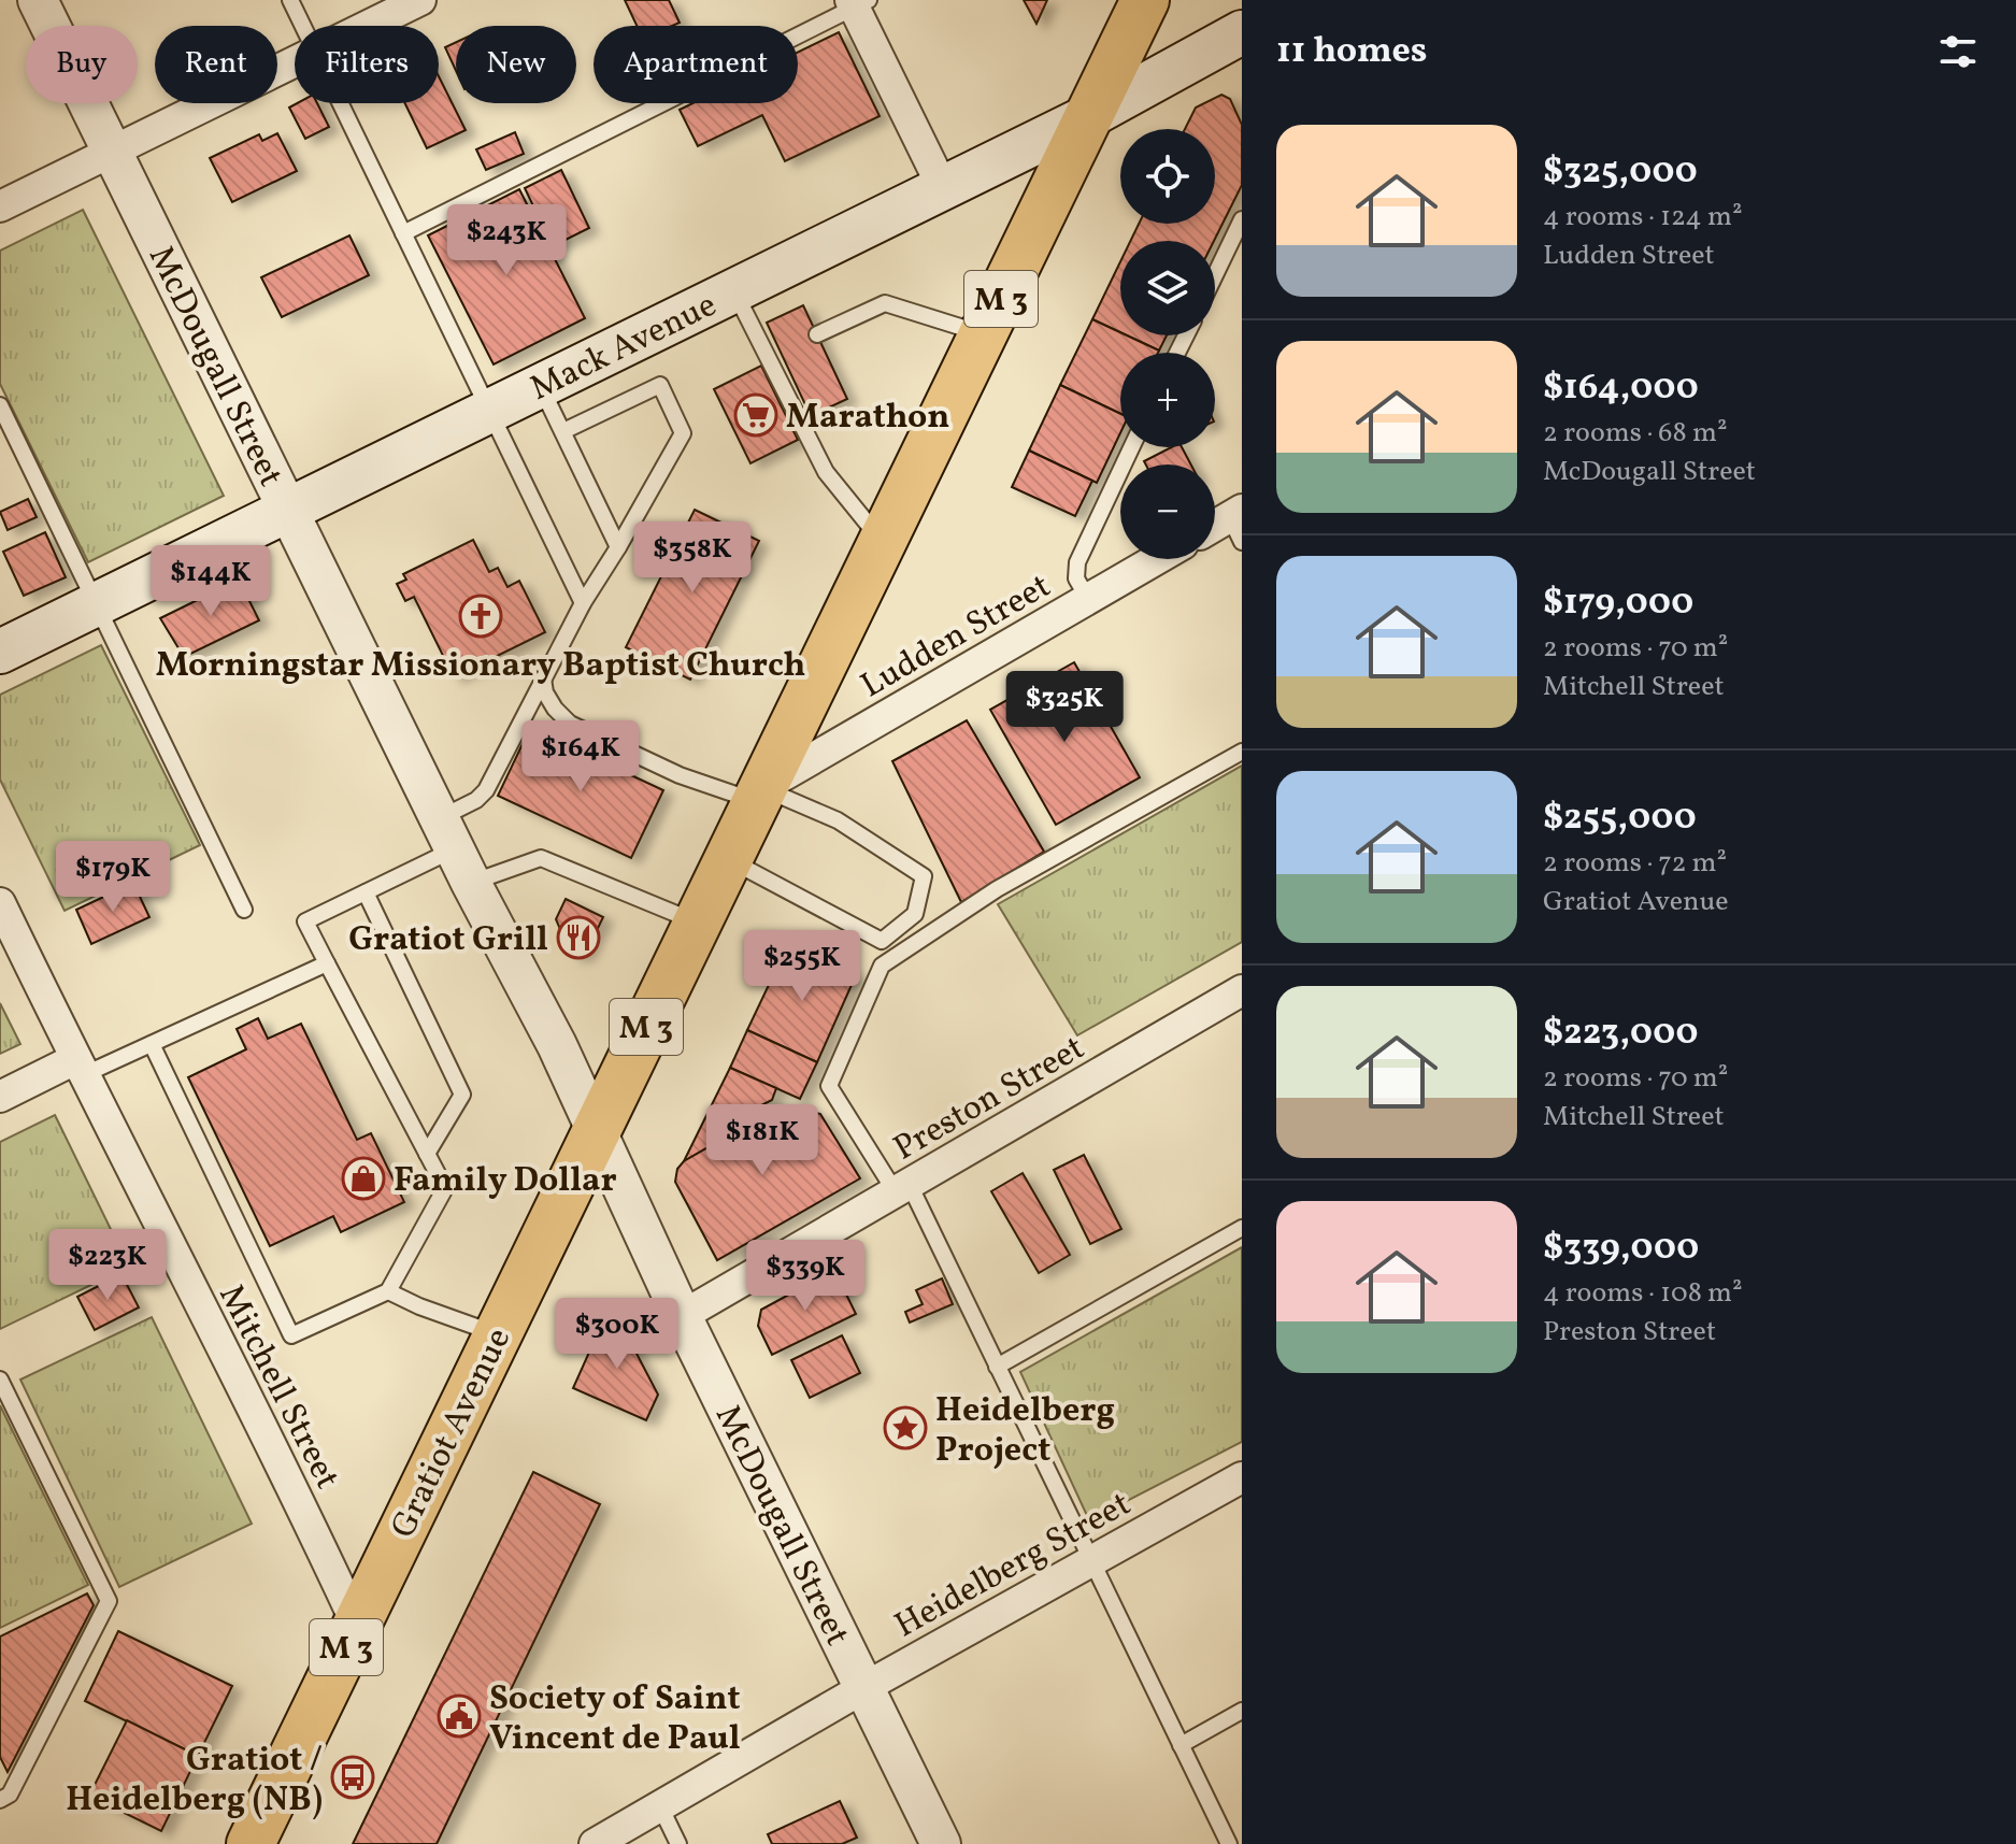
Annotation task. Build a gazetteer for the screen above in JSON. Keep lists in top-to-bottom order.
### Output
{
  "streets": {
    "main road": ["M 3", "Mack Avenue", "Gratiot Avenue"],
    "street": [
      "McDougall Street",
      "Ludden Street",
      "Preston Street",
      "Mitchell Street",
      "Heidelberg Street"
    ]
  },
  "crossings": [
    ["Mack Avenue", "McDougall Street"],
    ["Mack Avenue", "Gratiot Avenue"],
    ["McDougall Street", "Preston Street"],
    ["McDougall Street", "Gratiot Avenue"],
    ["McDougall Street", "Heidelberg Street"],
    ["Ludden Street", "Gratiot Avenue"],
    ["Mitchell Street", "Gratiot Avenue"]
  ],
  "places": {
    "supermarket": ["Marathon"],
    "church": ["Morningstar Missionary Baptist Church"],
    "restaurant": ["Gratiot Grill"],
    "shop": ["Family Dollar"],
    "place": ["Heidelberg Project"],
    "public building": ["Society of Saint Vincent de Paul"],
    "bus stop": ["Gratiot / Heidelberg (NB)"]
  },
  "page": {
    "heading": "11 homes",
    "chip": [
      "Buy",
      "Rent",
      "Filters",
      "New",
      "Apartment"
    ],
    "list": [
      {
        "name": "$325,000",
        "note": "4 rooms · 124 m² · Ludden Street"
      },
      {
        "name": "$164,000",
        "note": "2 rooms · 68 m² · McDougall Street"
      },
      {
        "name": "$179,000",
        "note": "2 rooms · 70 m² · Mitchell Street"
      },
      {
        "name": "$255,000",
        "note": "2 rooms · 72 m² · Gratiot Avenue"
      },
      {
        "name": "$223,000",
        "note": "2 rooms · 70 m² · Mitchell Street"
      },
      {
        "name": "$339,000",
        "note": "4 rooms · 108 m² · Preston Street"
      }
    ],
    "map_buttons": ["+", "−"],
    "price": [
      "$243K",
      "$358K",
      "$144K",
      "$325K",
      "$164K",
      "$179K",
      "$255K",
      "$181K",
      "$223K",
      "$339K",
      "$300K"
    ]
  }
}
